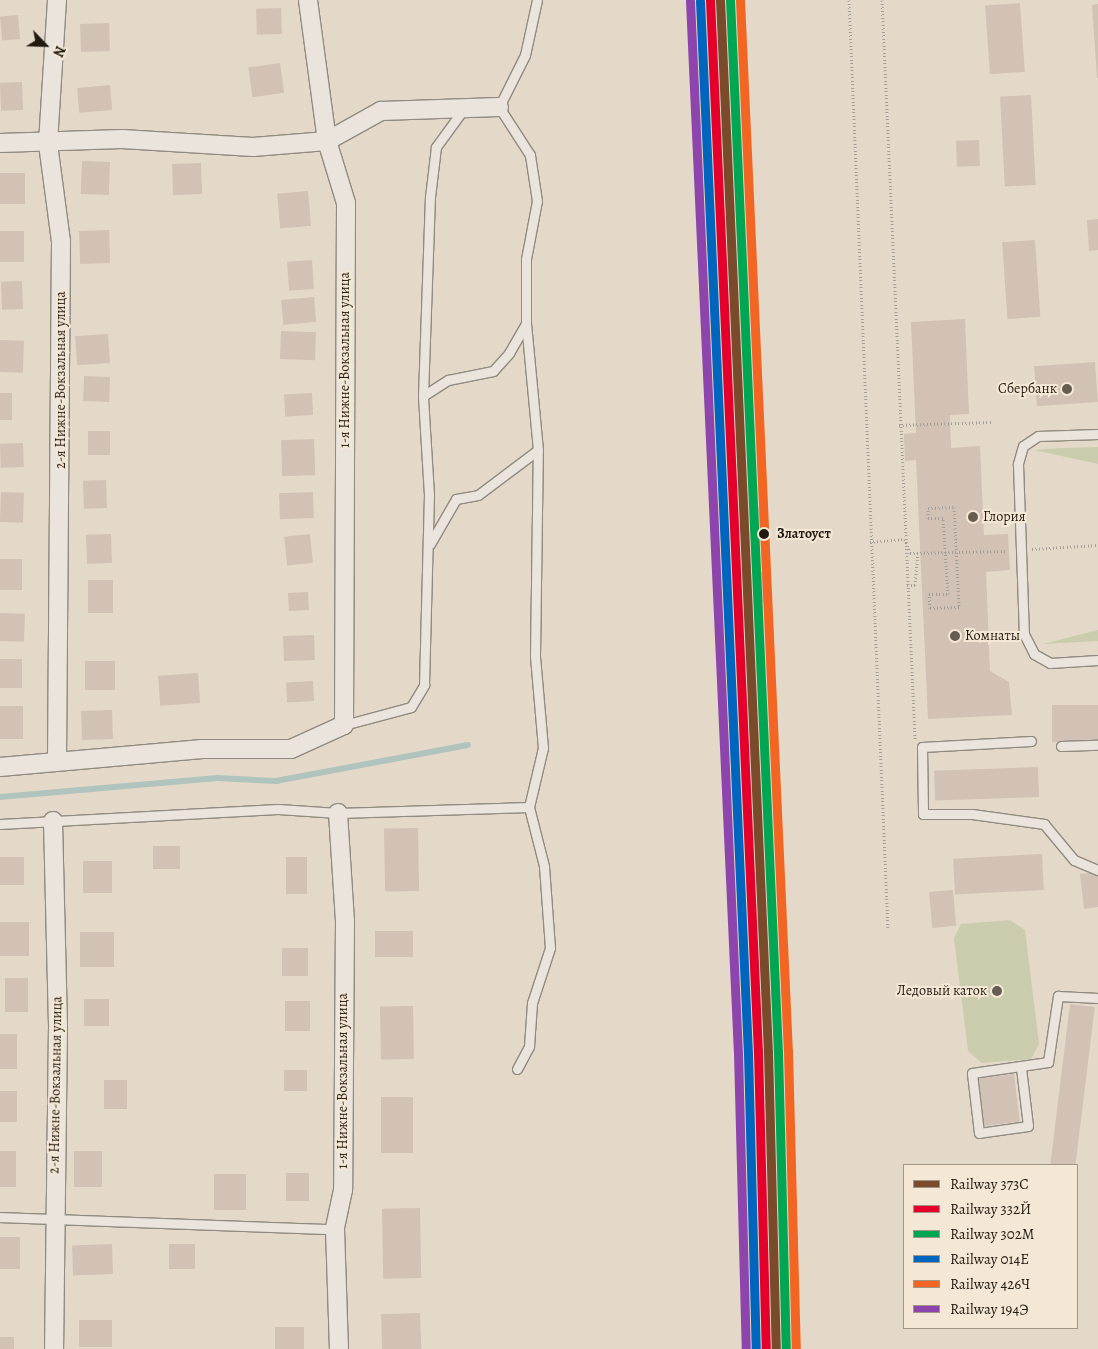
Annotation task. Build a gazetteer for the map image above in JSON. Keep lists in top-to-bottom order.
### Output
{
  "streets": {
    "street": ["1-я Нижне-Вокзальная улица", "2-я Нижне-Вокзальная улица"]
  },
  "places": [
    "Сбербанк",
    "Глория",
    "Златоуст",
    "Комнаты",
    "Ледовый каток"
  ],
  "lines": [
    "rail line 373C",
    "rail line 332Й",
    "rail line 302М",
    "rail line 426Ч",
    "rail line 014Е",
    "rail line 194Э"
  ],
  "legend": [
    "Railway 373C",
    "Railway 332Й",
    "Railway 302М",
    "Railway 014Е",
    "Railway 426Ч",
    "Railway 194Э"
  ],
  "north": "bottom right"
}
